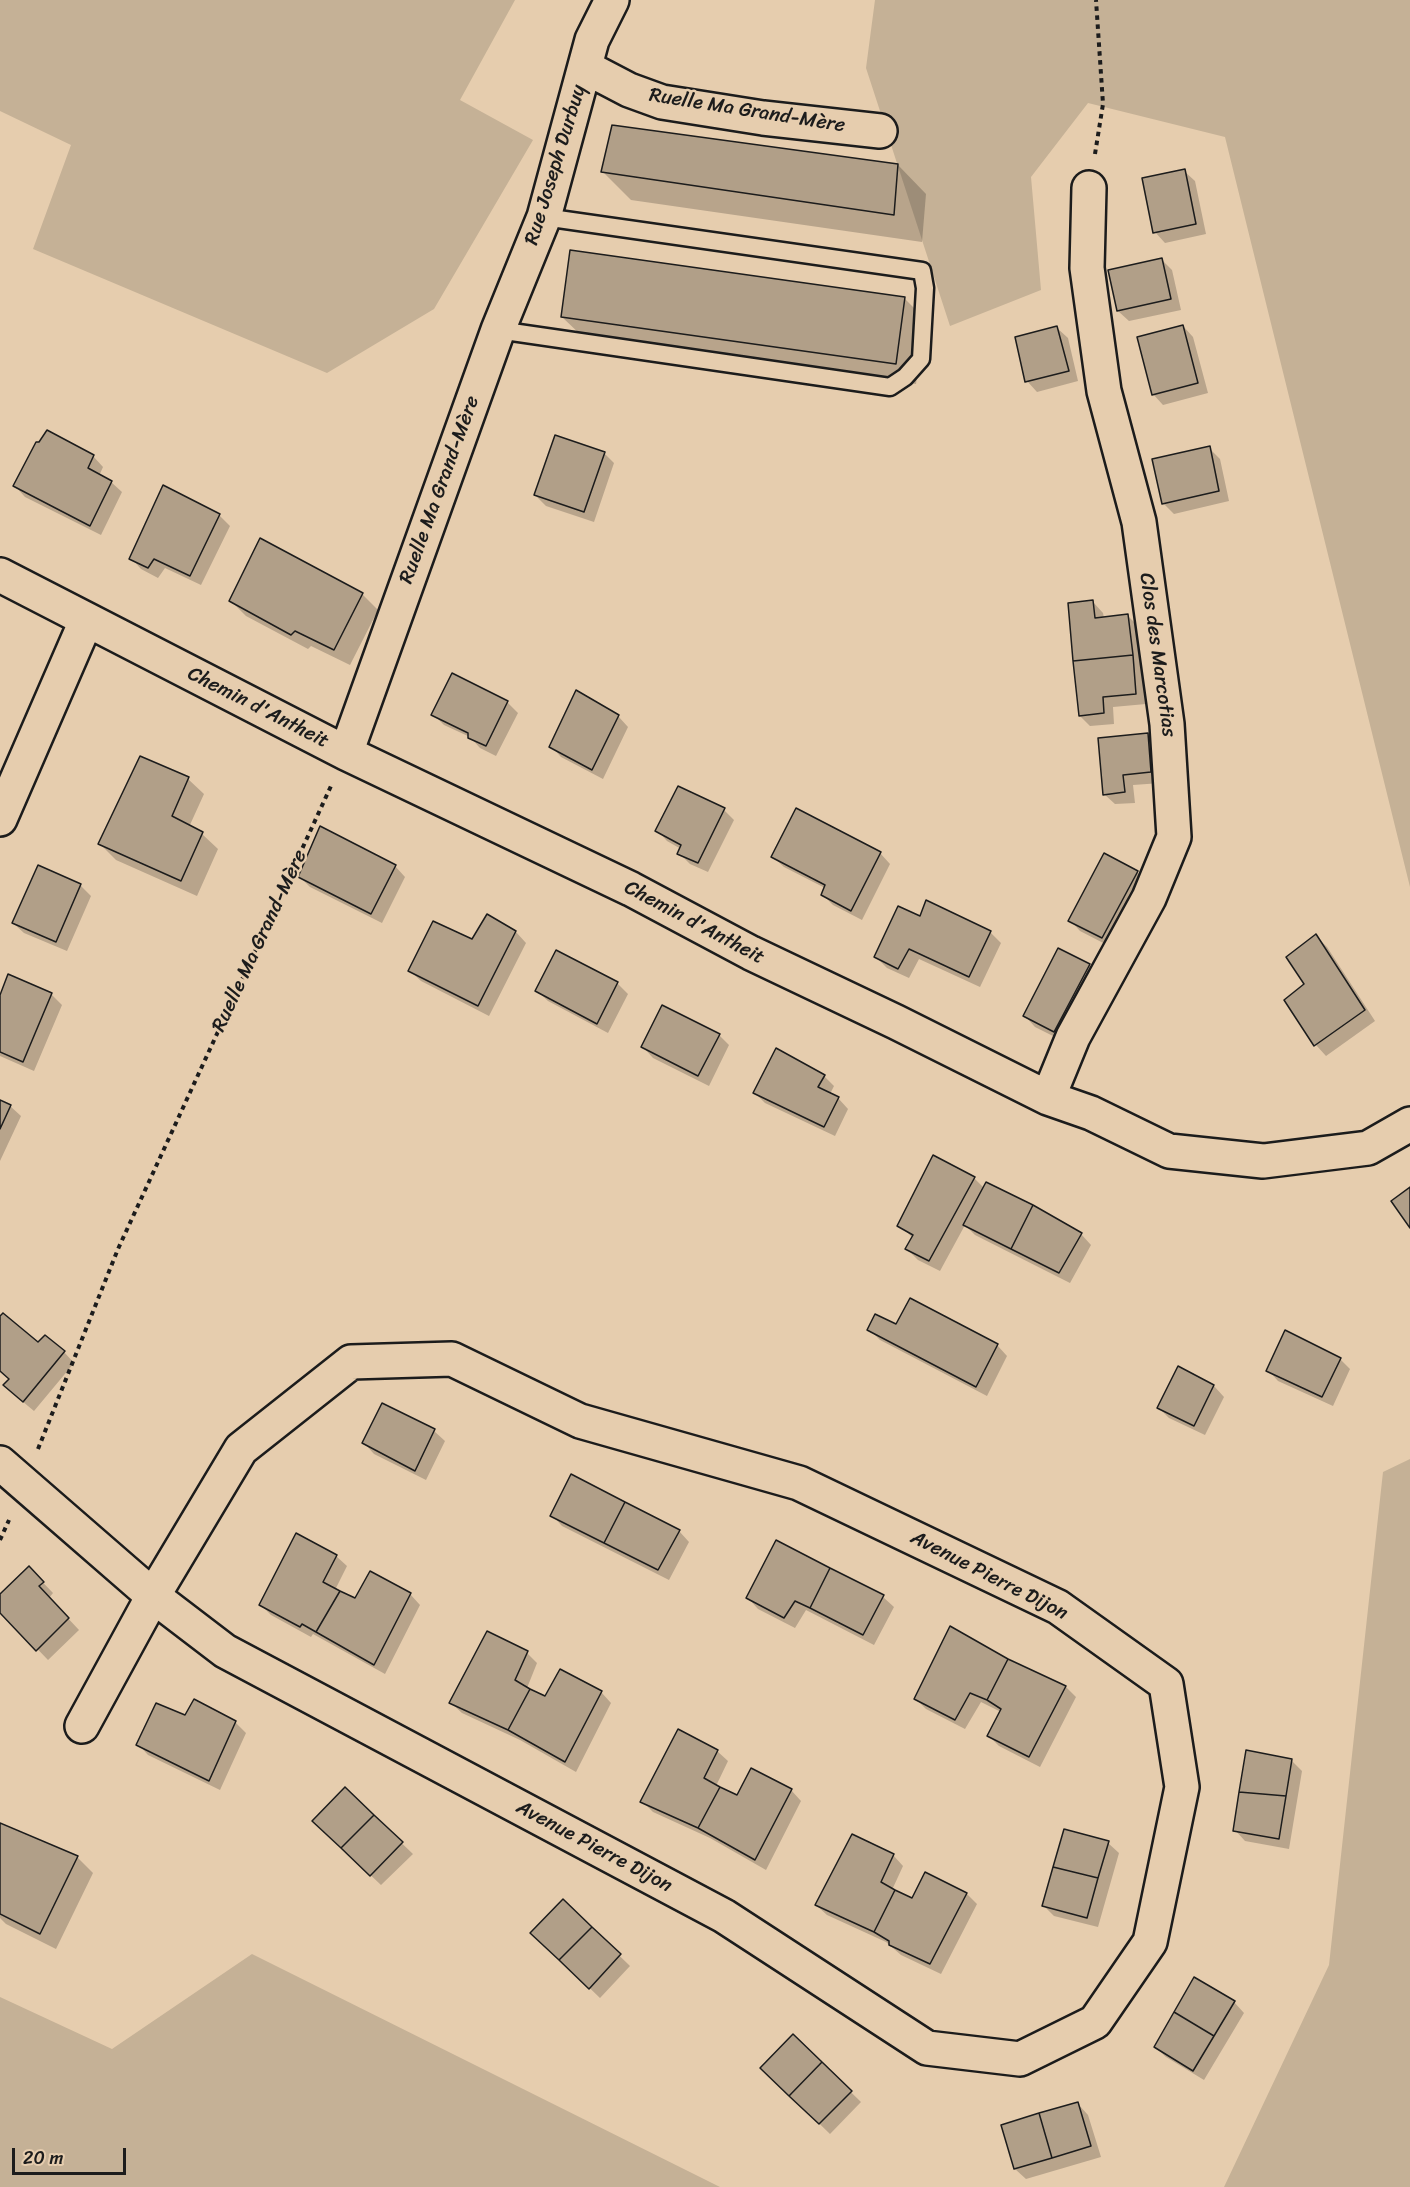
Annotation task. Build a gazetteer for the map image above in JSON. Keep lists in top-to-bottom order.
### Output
{
  "streets": {
    "street": [
      "Ruelle Ma Grand-Mère",
      "Rue Joseph Durbuy",
      "Clos des Marcotias",
      "Chemin d'Antheit",
      "Avenue Pierre Dijon"
    ]
  },
  "crossings": [
    ["Ruelle Ma Grand-Mère", "Rue Joseph Durbuy"],
    ["Ruelle Ma Grand-Mère", "Chemin d'Antheit"],
    ["Ruelle Ma Grand-Mère", "Avenue Pierre Dijon"],
    ["Clos des Marcotias", "Chemin d'Antheit"]
  ],
  "scale_bar": "20 m"
}
